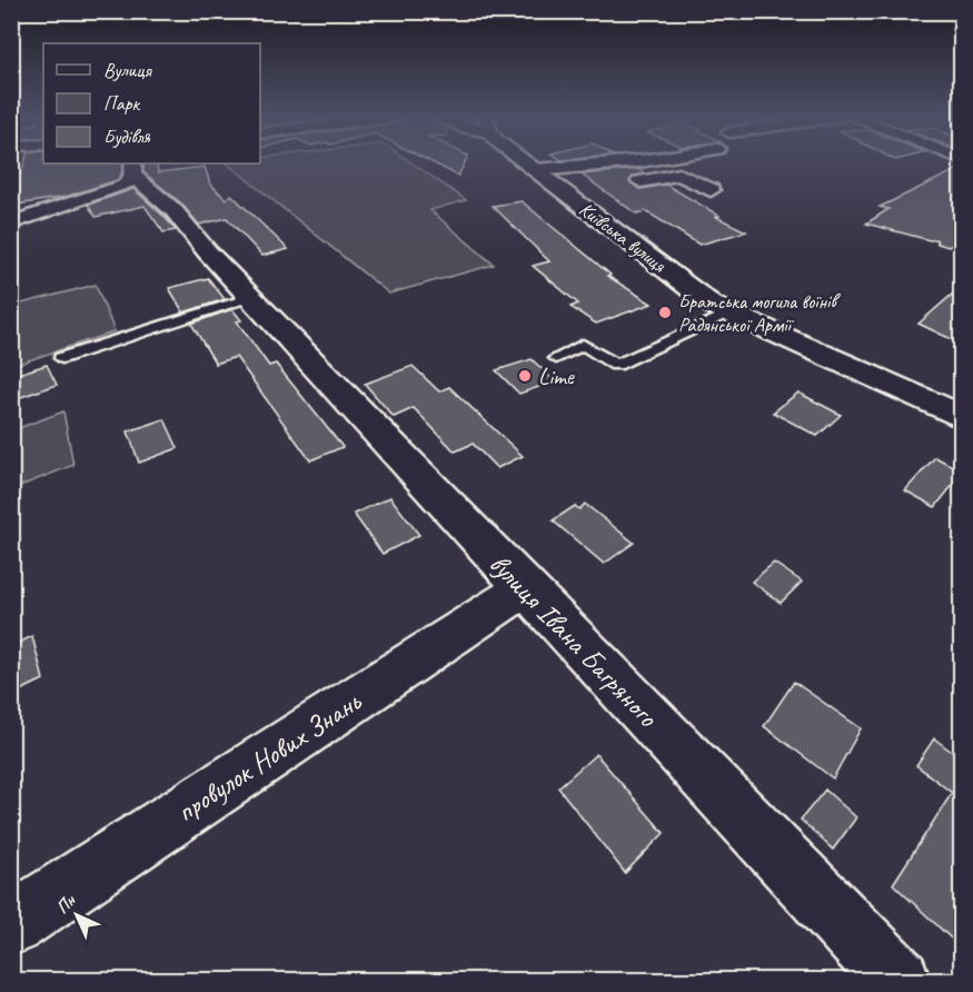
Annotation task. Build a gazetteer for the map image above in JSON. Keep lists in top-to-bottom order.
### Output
{
  "streets": {
    "street": ["Київська вулиця", "вулиця Івана Багряного", "провулок Нових Знань"]
  },
  "crossings": [
    ["вулиця Івана Багряного", "провулок Нових Знань"]
  ],
  "places": ["Братська могила воїнів Радянської Армії", "Lime"],
  "legend": ["Вулиця", "Парк", "Будівля"],
  "north": "top left"
}
